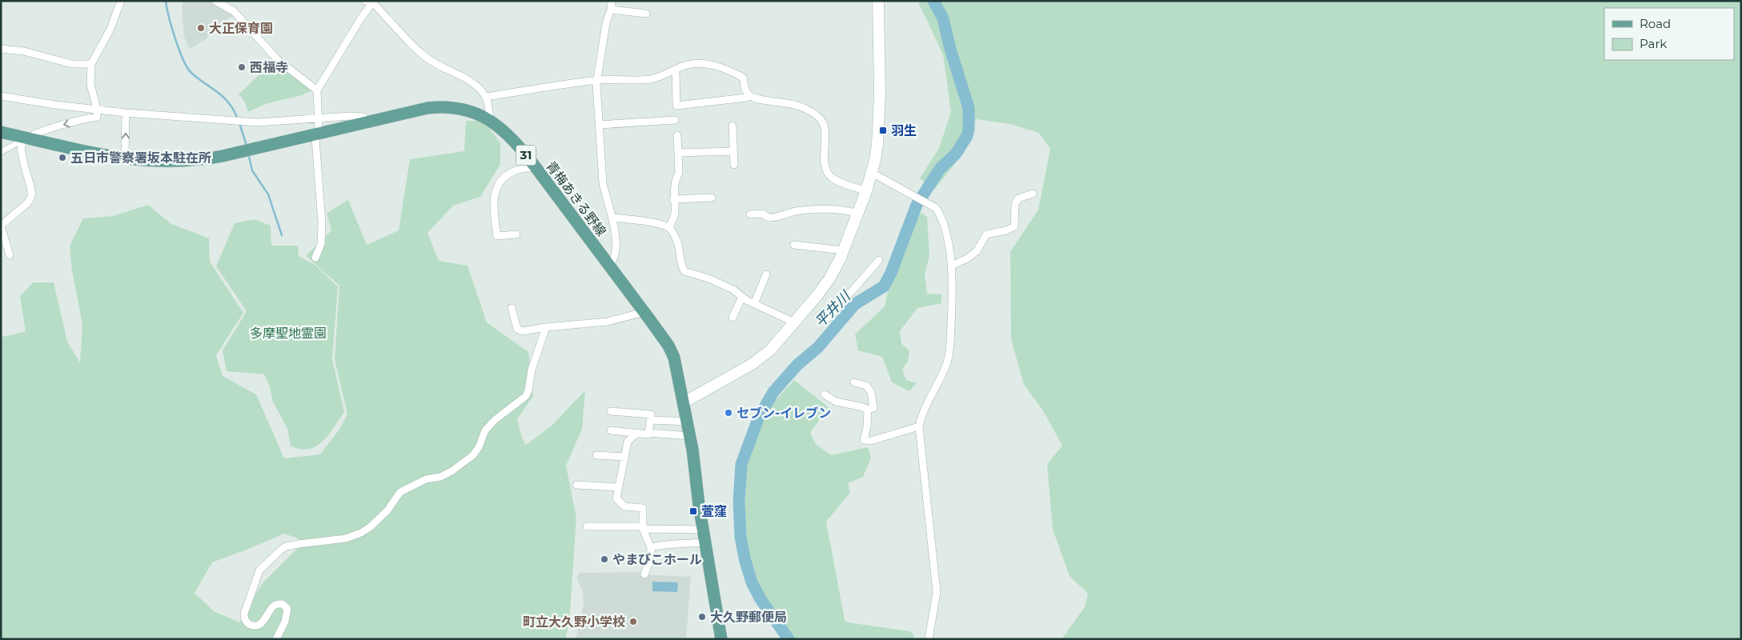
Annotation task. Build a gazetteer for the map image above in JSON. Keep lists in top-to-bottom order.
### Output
{
  "streets": {
    "main road": ["31", "青梅あきる野線"]
  },
  "water": ["平井川"],
  "parks": ["多摩聖地霊園"],
  "places": {
    "other": [
      "大正保育園",
      "西福寺",
      "五日市警察署坂本駐在所",
      "セブン-イレブン",
      "やまびこホール",
      "大久野郵便局",
      "町立大久野小学校"
    ],
    "transit": ["羽生", "萱窪"]
  },
  "legend": ["Road", "Park"]
}
